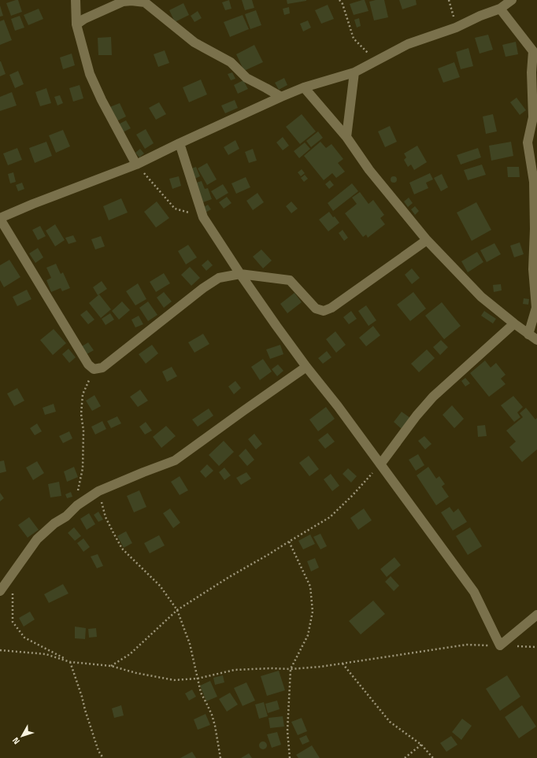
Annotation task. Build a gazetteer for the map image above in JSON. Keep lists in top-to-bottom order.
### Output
{
  "north": "bottom left"
}
